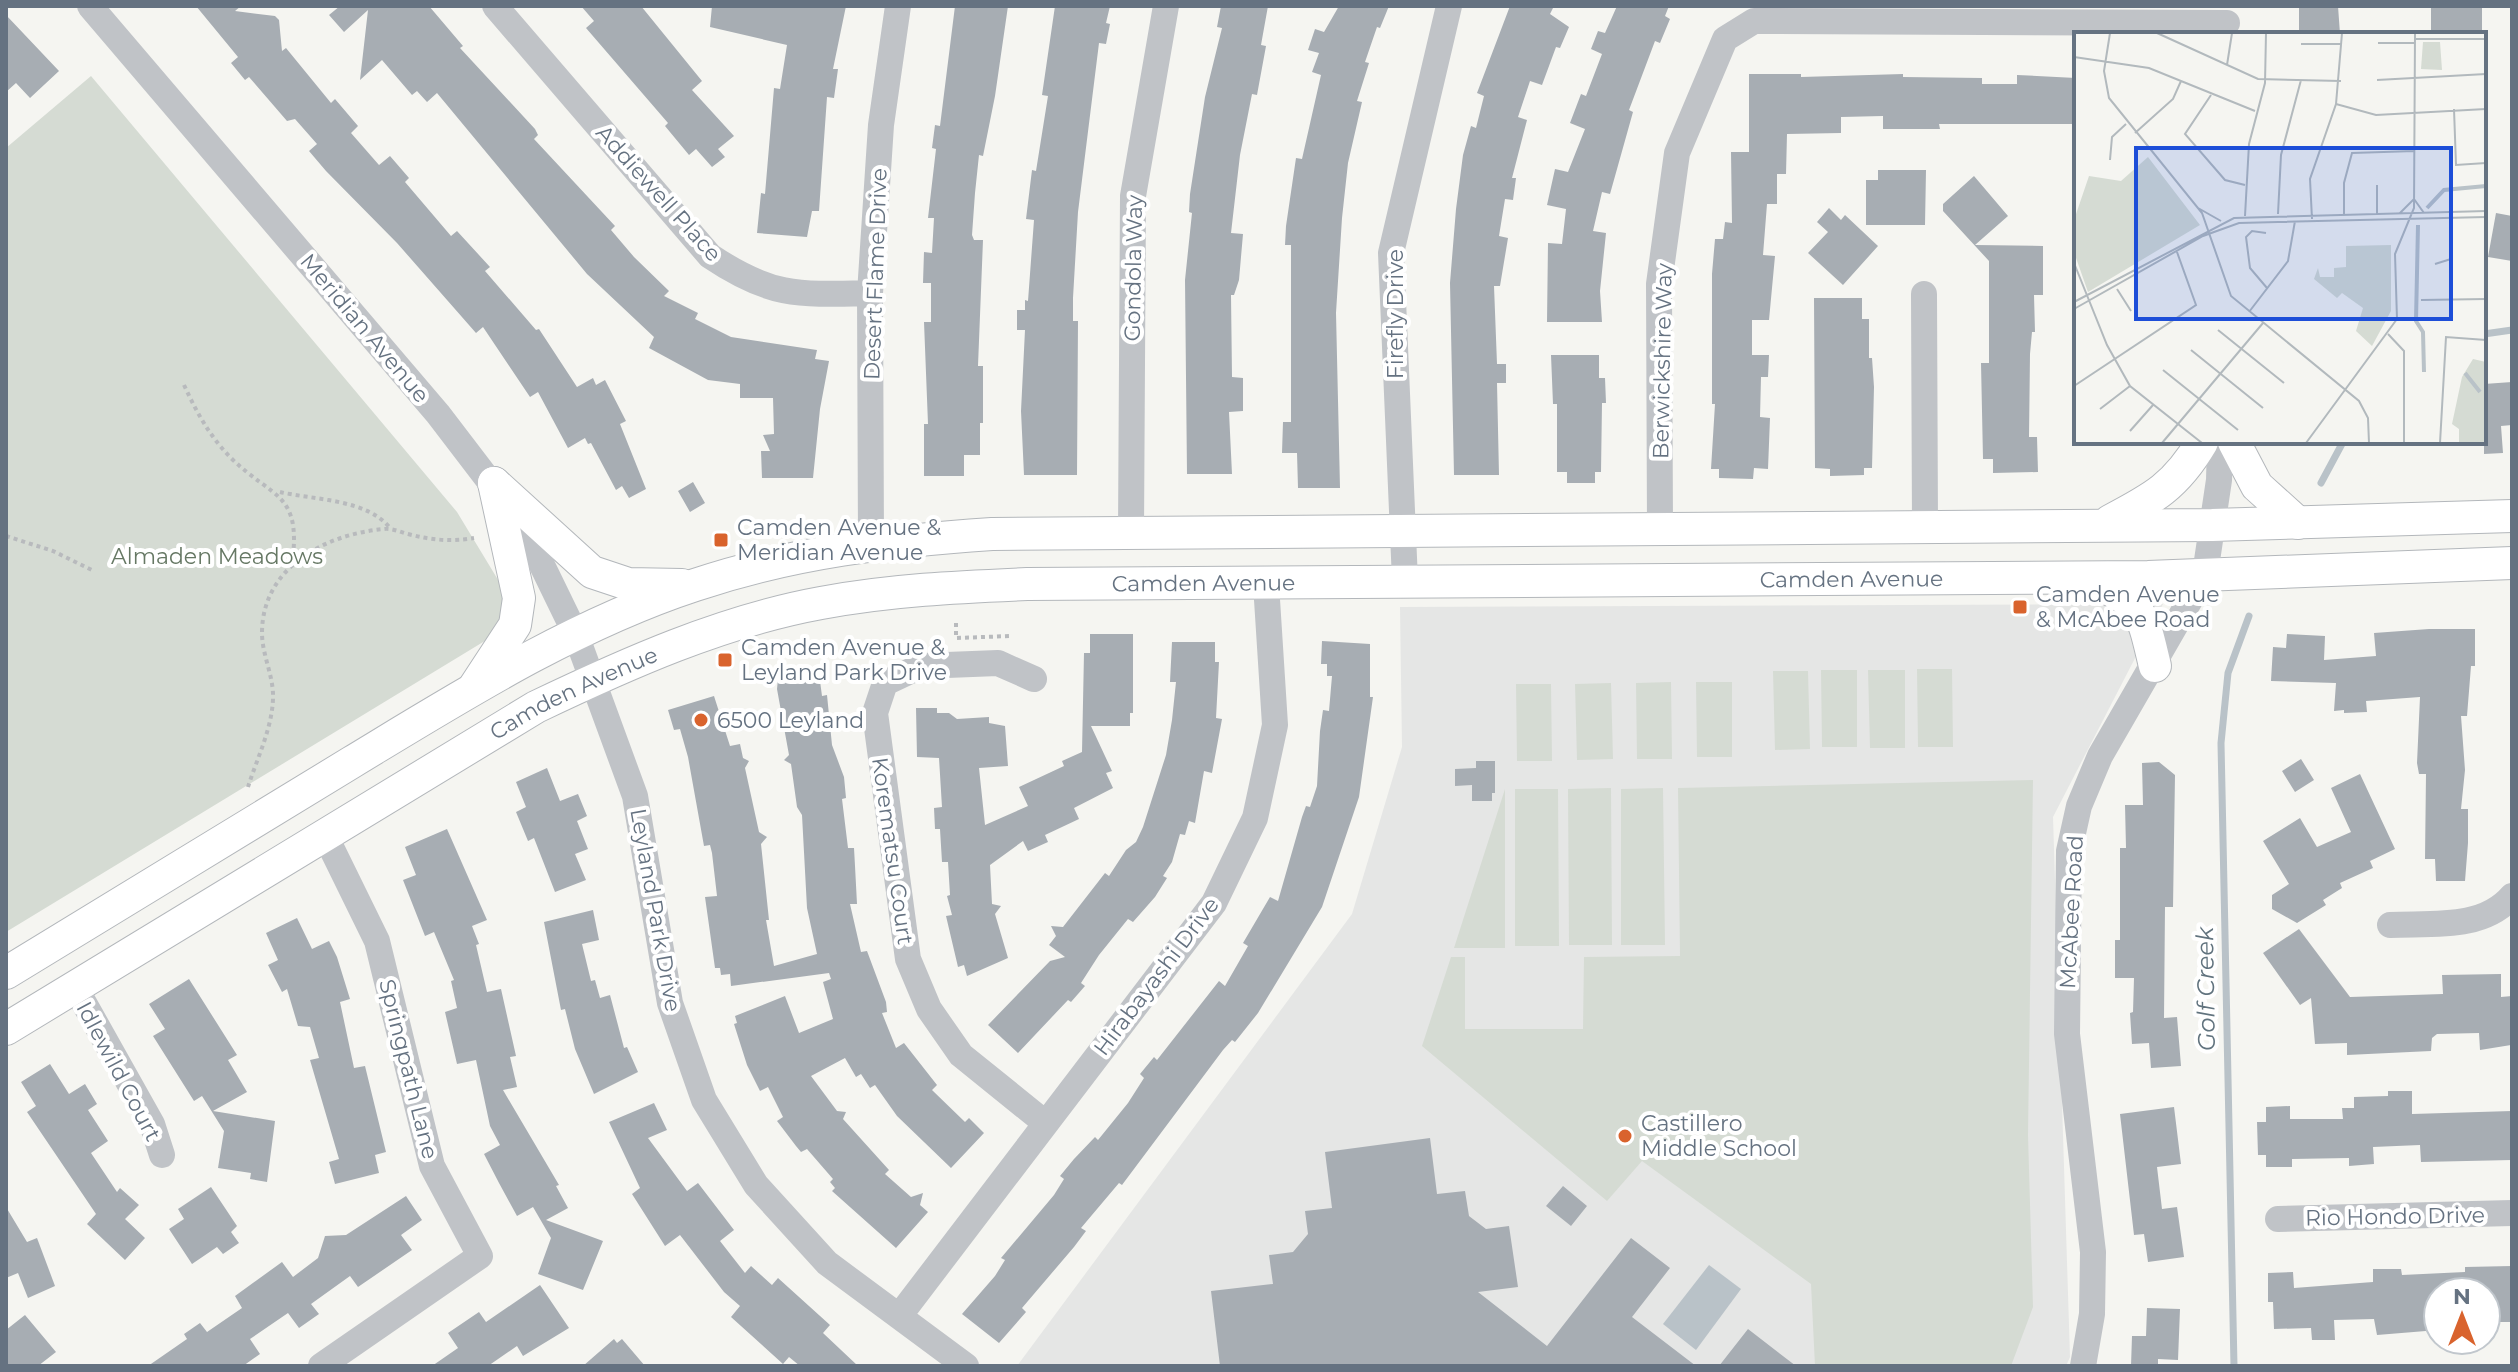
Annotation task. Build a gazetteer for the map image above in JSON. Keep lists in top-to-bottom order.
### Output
{
  "streets": {
    "main road": ["Camden Avenue"],
    "street": [
      "Addiewell Place",
      "Gondola Way",
      "Desert Flame Drive",
      "Firefly Drive",
      "Meridian Avenue",
      "Berwickshire Way",
      "Korematsu Court",
      "Leyland Park Drive",
      "McAbee Road",
      "Hirabayashi Drive",
      "Springpath Lane",
      "Idlewild Court",
      "Rio Hondo Drive"
    ]
  },
  "crossings": [
    ["Addiewell Place", "Desert Flame Drive"],
    ["Firefly Drive", "Camden Avenue"],
    ["Meridian Avenue", "Camden Avenue"],
    ["Meridian Avenue", "Leyland Park Drive"],
    ["Camden Avenue", "Leyland Park Drive"],
    ["Camden Avenue", "McAbee Road"],
    ["Camden Avenue", "Hirabayashi Drive"],
    ["Camden Avenue", "Springpath Lane"],
    ["Camden Avenue", "Idlewild Court"],
    ["Korematsu Court", "Hirabayashi Drive"],
    ["Leyland Park Drive", "Hirabayashi Drive"]
  ],
  "water": ["Golf Creek"],
  "parks": ["Almaden Meadows"],
  "places": {
    "transit": ["Camden Avenue & Meridian Avenue", "Camden Avenue & McAbee Road", "Camden Avenue & Leyland Park Drive"],
    "other": ["6500 Leyland", "Castillero Middle School"]
  },
  "north": "top"
}
